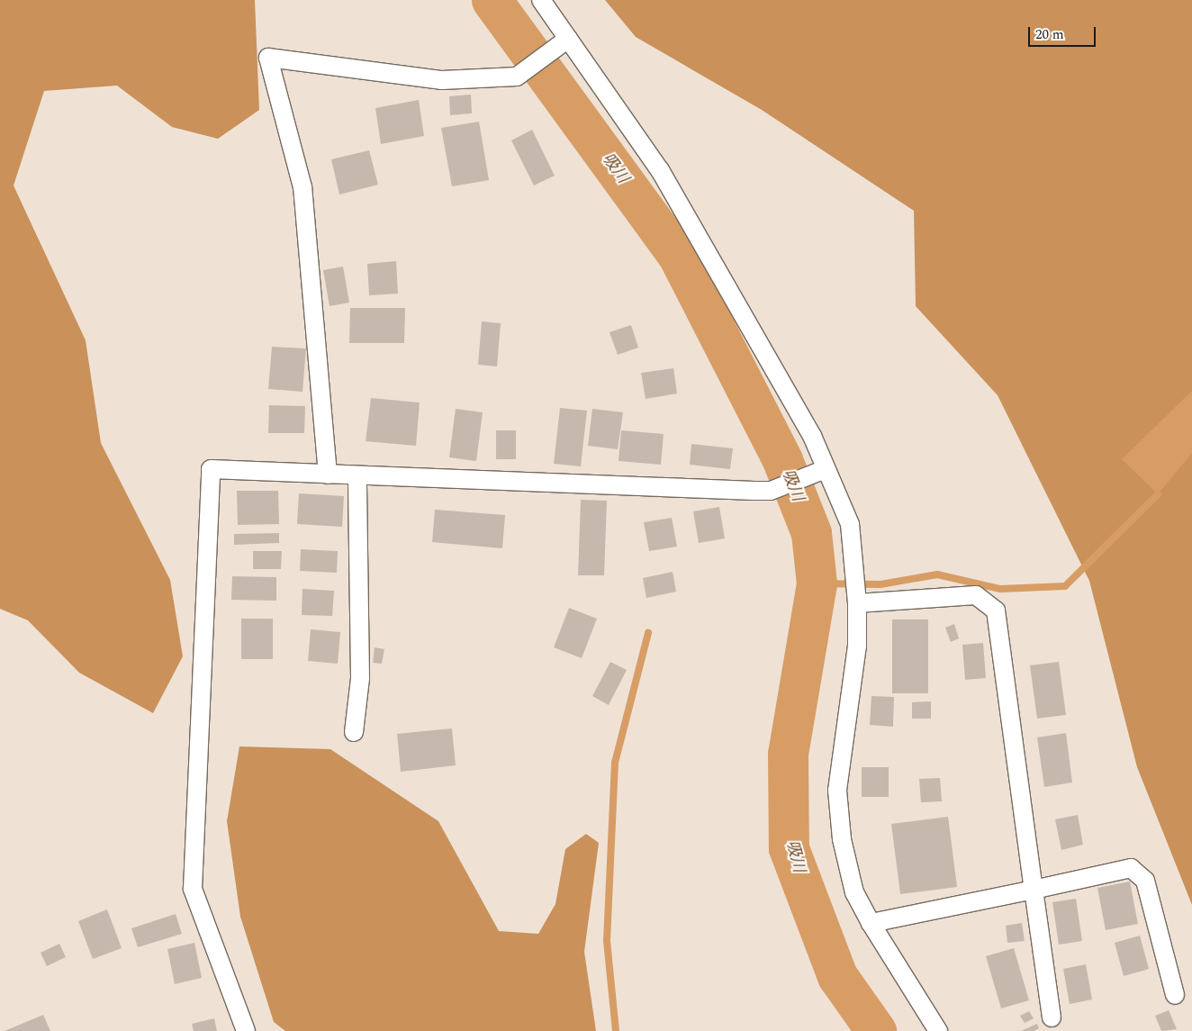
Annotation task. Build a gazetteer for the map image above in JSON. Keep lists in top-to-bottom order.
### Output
{
  "water": ["吸川"],
  "scale_bar": "20 m"
}
